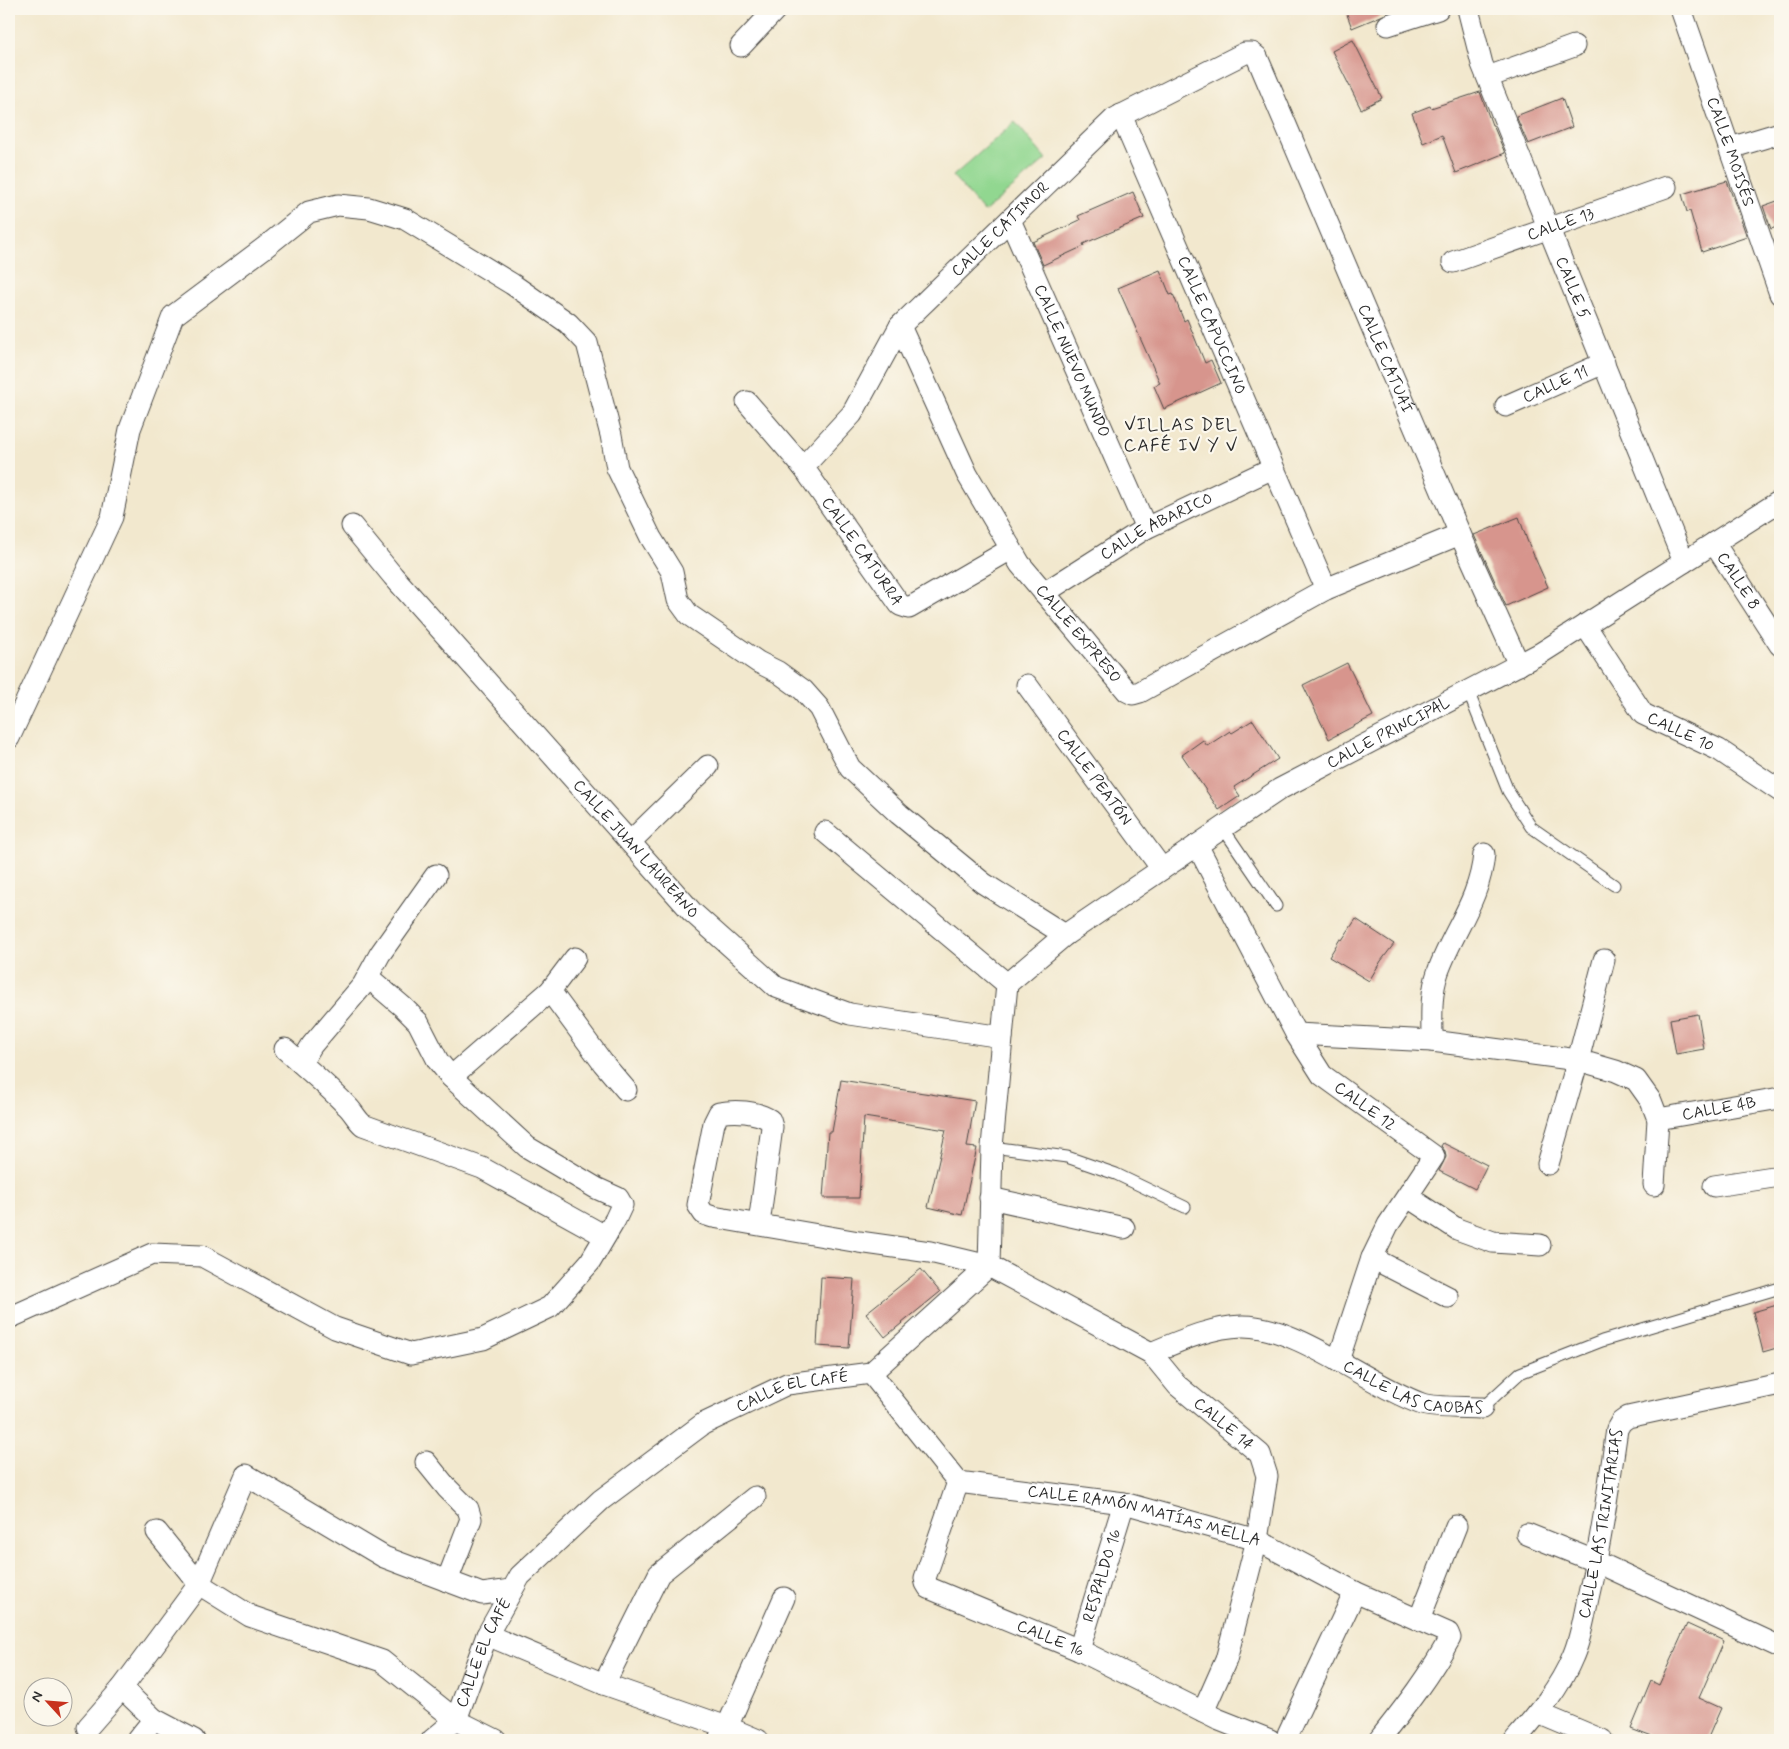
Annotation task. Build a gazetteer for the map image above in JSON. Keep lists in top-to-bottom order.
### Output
{
  "streets": {
    "street": [
      "CALLE MOISÉS",
      "CALLE 13",
      "CALLE CATIMOR",
      "CALLE 5",
      "CALLE CAPUCCINO",
      "CALLE CATUAÍ",
      "CALLE NUEVO MUNDO",
      "CALLE 11",
      "CALLE ABARICO",
      "CALLE CATURRA",
      "CALLE 8",
      "CALLE EXPRESO",
      "CALLE 10",
      "CALLE PRINCIPAL",
      "CALLE PEATÓN",
      "CALLE JUAN LAUREANO",
      "CALLE 12",
      "CALLE 4B",
      "CALLE LAS CAOBAS",
      "CALLE EL CAFÉ",
      "CALLE 14",
      "CALLE RAMÓN MATÍAS MELLA",
      "CALLE LAS TRINITARIAS",
      "RESPALDO 16",
      "CALLE 16"
    ]
  },
  "crossings": [
    ["CALLE 13", "CALLE 5"],
    ["CALLE CATIMOR", "CALLE CAPUCCINO"],
    ["CALLE CATIMOR", "CALLE CATUAÍ"],
    ["CALLE CATIMOR", "CALLE NUEVO MUNDO"],
    ["CALLE CATIMOR", "CALLE CATURRA"],
    ["CALLE CATIMOR", "CALLE EXPRESO"],
    ["CALLE 5", "CALLE 11"],
    ["CALLE 5", "CALLE PRINCIPAL"],
    ["CALLE CAPUCCINO", "CALLE ABARICO"],
    ["CALLE CAPUCCINO", "CALLE EXPRESO"],
    ["CALLE CATUAÍ", "CALLE EXPRESO"],
    ["CALLE CATUAÍ", "CALLE PRINCIPAL"],
    ["CALLE NUEVO MUNDO", "CALLE ABARICO"],
    ["CALLE ABARICO", "CALLE EXPRESO"],
    ["CALLE CATURRA", "CALLE EXPRESO"],
    ["CALLE 8", "CALLE PRINCIPAL"],
    ["CALLE 10", "CALLE PRINCIPAL"],
    ["CALLE PRINCIPAL", "CALLE PEATÓN"],
    ["CALLE PRINCIPAL", "CALLE 12"],
    ["CALLE 12", "CALLE LAS CAOBAS"],
    ["CALLE LAS CAOBAS", "CALLE 14"],
    ["CALLE EL CAFÉ", "CALLE 14"],
    ["CALLE 14", "CALLE RAMÓN MATÍAS MELLA"],
    ["CALLE 14", "CALLE 16"],
    ["CALLE RAMÓN MATÍAS MELLA", "RESPALDO 16"],
    ["CALLE RAMÓN MATÍAS MELLA", "CALLE 16"],
    ["RESPALDO 16", "CALLE 16"]
  ],
  "districts": ["VILLAS DEL CAFÉ IV Y V"],
  "north": "top left"
}
